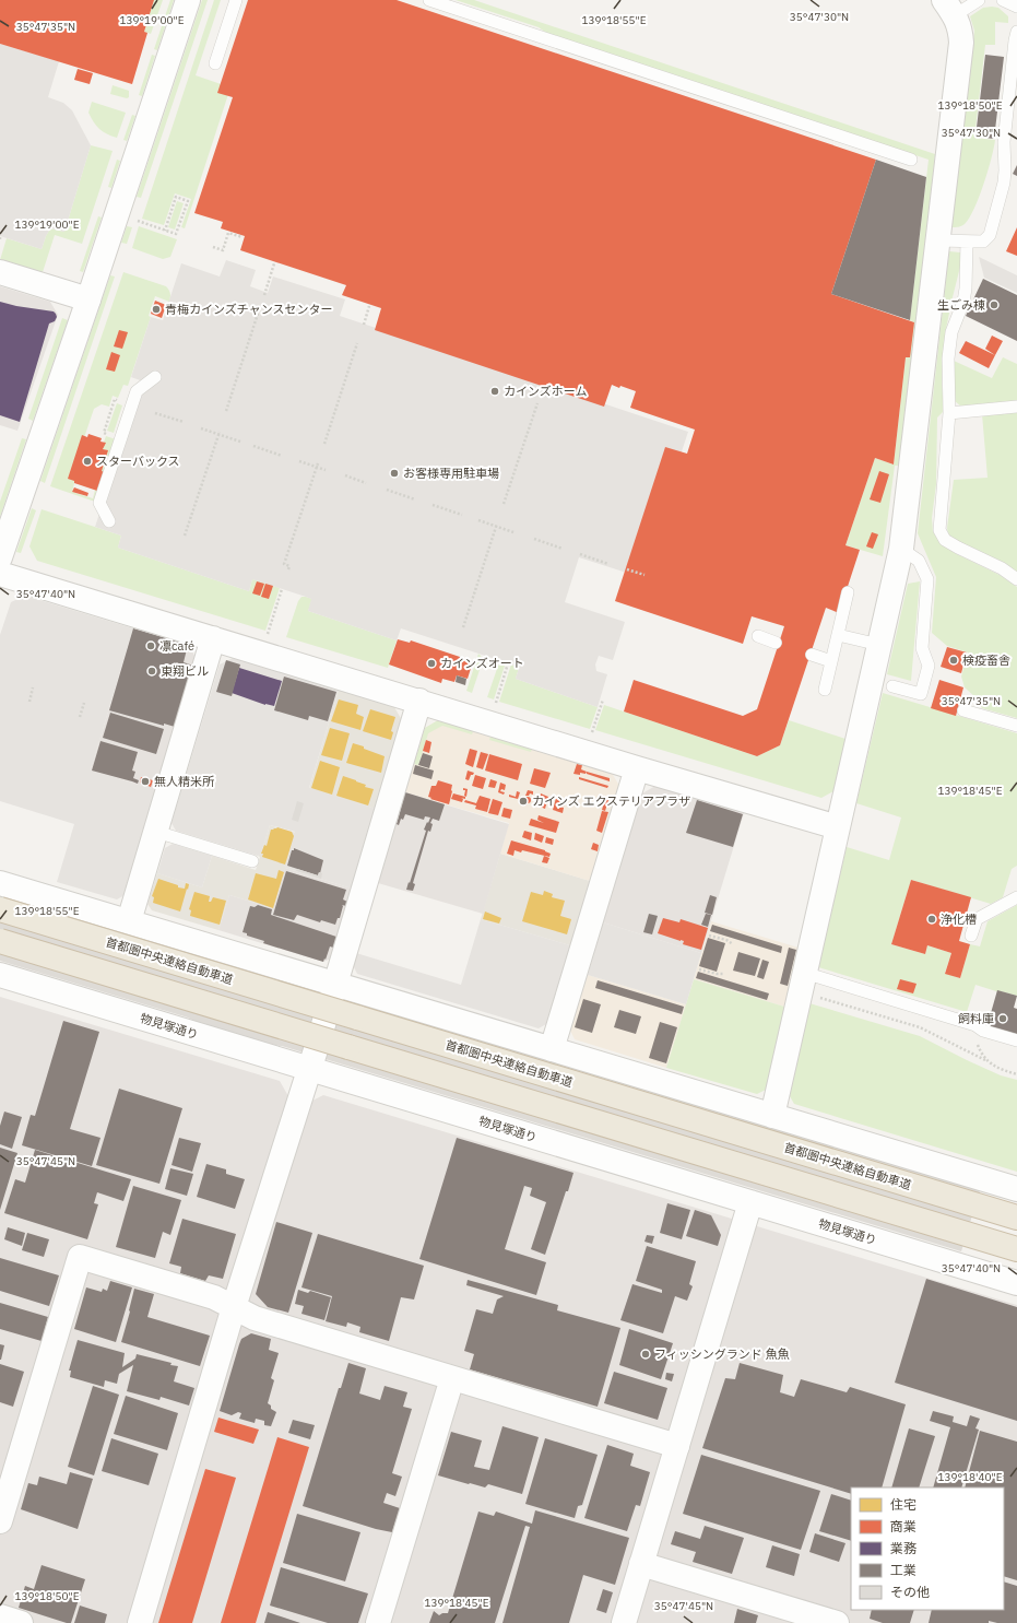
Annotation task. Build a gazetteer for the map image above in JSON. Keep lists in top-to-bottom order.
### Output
{
  "streets": {
    "highway": ["首都圏中央連絡自動車道"],
    "street": ["物見塚通り"]
  },
  "places": [
    "生ごみ棟",
    "青梅カインズチャンスセンター",
    "カインズホーム",
    "スターバックス",
    "お客様専用駐車場",
    "凛café",
    "検疫畜舎",
    "カインズオート",
    "東翔ビル",
    "無人精米所",
    "カインズ エクステリアプラザ",
    "浄化槽",
    "飼料庫",
    "フィッシングランド 魚魚"
  ],
  "legend": [
    "住宅",
    "商業",
    "業務",
    "工業",
    "その他"
  ],
  "coordinates": [
    "35°47'30\"N",
    "139°19'00\"E",
    "139°18'55\"E",
    "35°47'35\"N",
    "139°18'50\"E",
    "35°47'40\"N",
    "139°18'45\"E",
    "35°47'45\"N",
    "139°18'40\"E"
  ]
}
